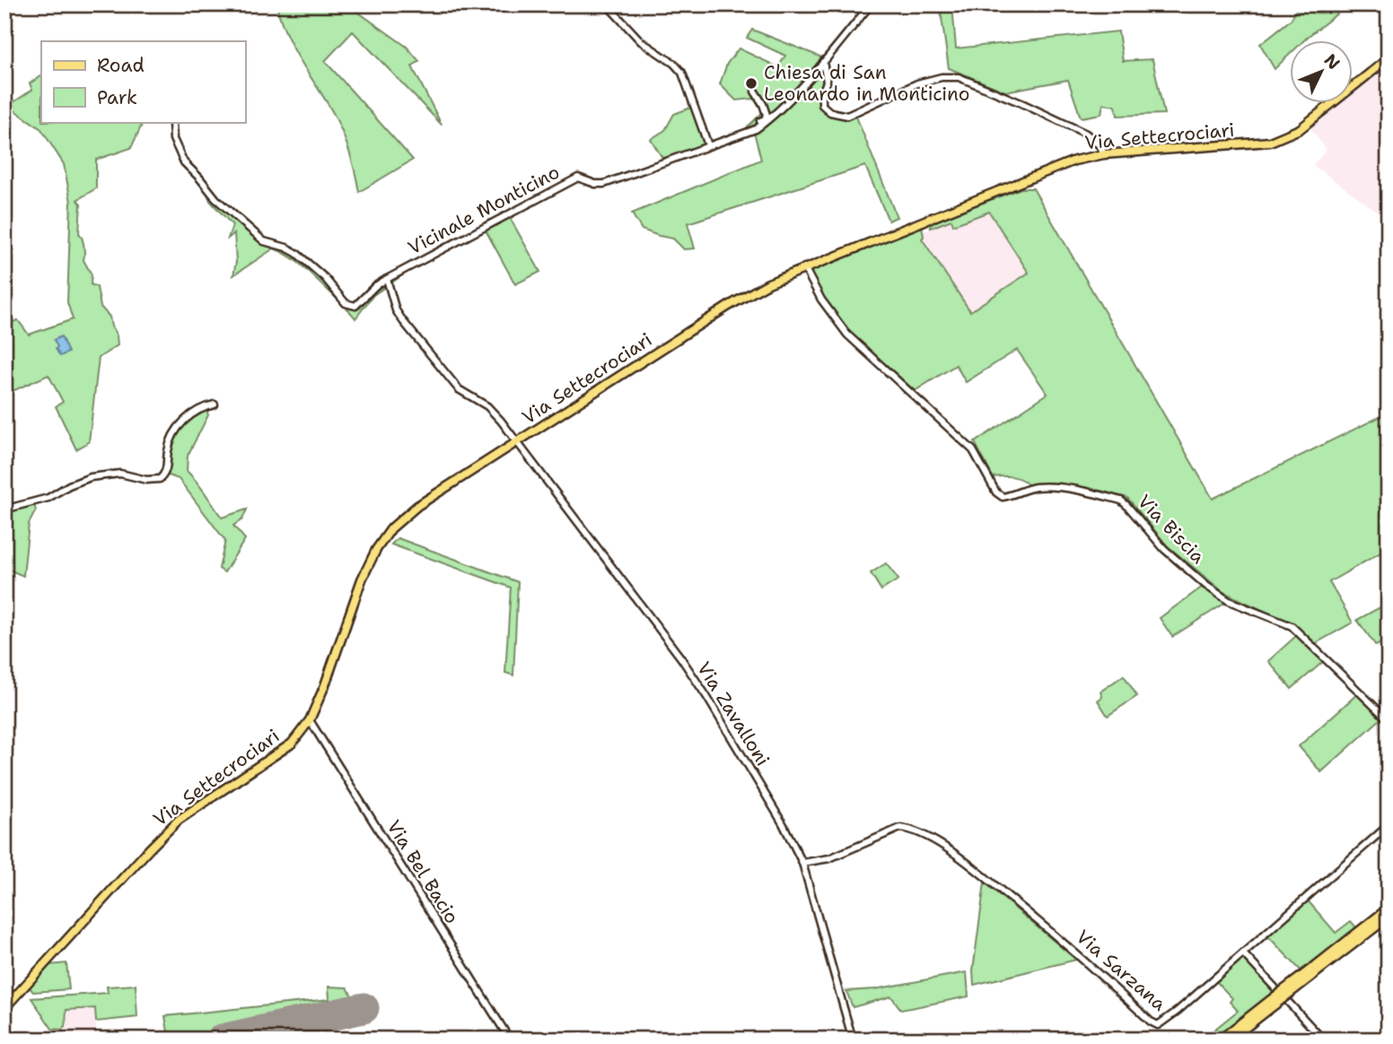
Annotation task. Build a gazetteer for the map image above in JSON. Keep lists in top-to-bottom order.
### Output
{
  "streets": {
    "main road": ["Via Settecrociari"],
    "street": [
      "Vicinale Monticino",
      "Via Biscia",
      "Via Zavalloni",
      "Via Bel Bacio",
      "Via Sarzana"
    ]
  },
  "crossings": [
    ["Via Settecrociari", "Via Biscia"],
    ["Via Settecrociari", "Via Zavalloni"],
    ["Via Settecrociari", "Via Bel Bacio"],
    ["Vicinale Monticino", "Via Zavalloni"],
    ["Via Zavalloni", "Via Sarzana"]
  ],
  "places": ["Chiesa di San Leonardo in Monticino"],
  "legend": ["Road", "Park"],
  "north": "top right"
}
